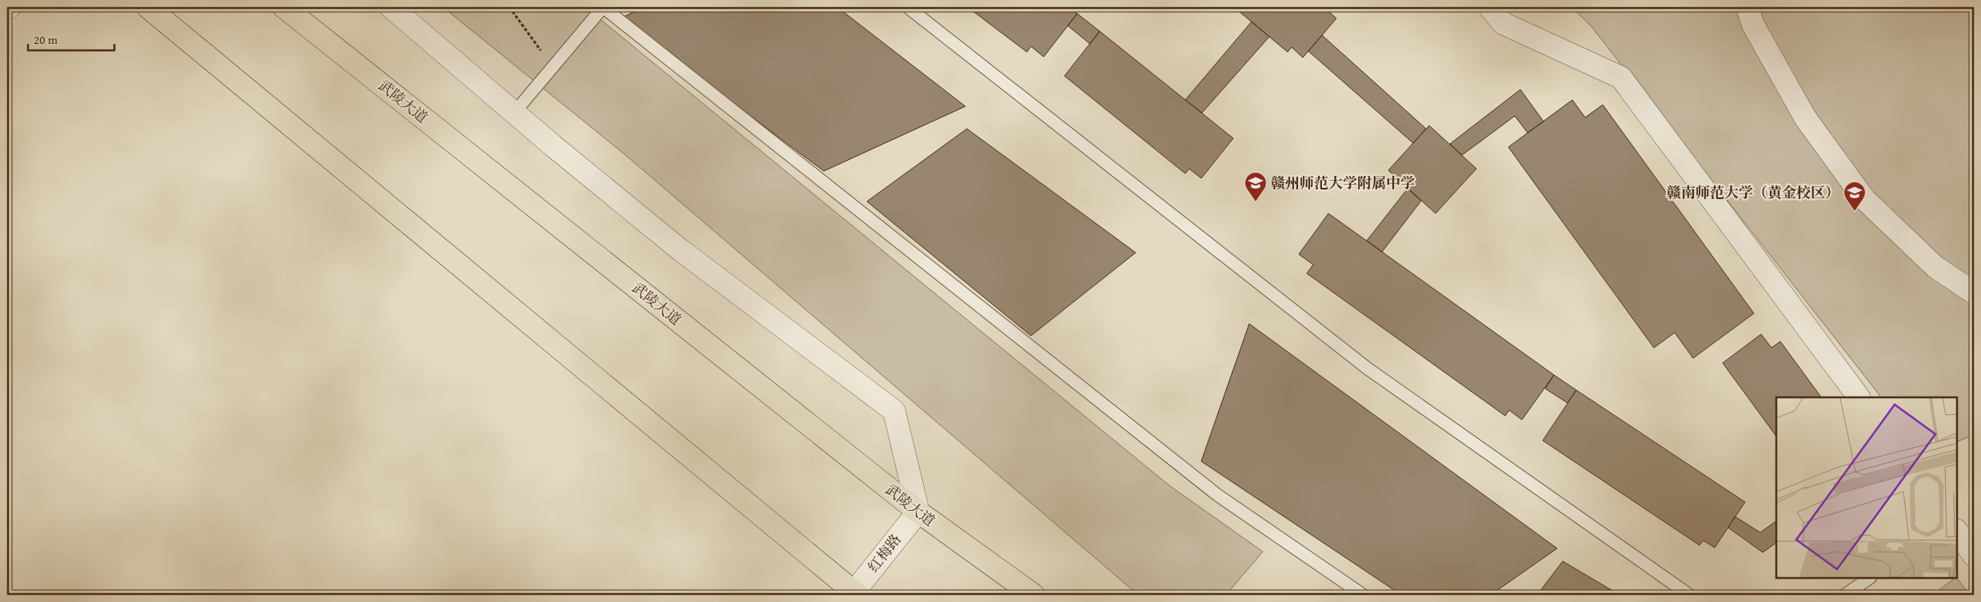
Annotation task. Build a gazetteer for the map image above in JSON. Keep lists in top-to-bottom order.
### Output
{
  "streets": {
    "main road": ["武陵大道"],
    "street": ["红梅路"]
  },
  "crossings": [
    ["武陵大道", "红梅路"]
  ],
  "places": {
    "school or university": ["赣州师范大学附属中学", "赣南师范大学（黄金校区）"]
  },
  "scale_bar": "20 m"
}
